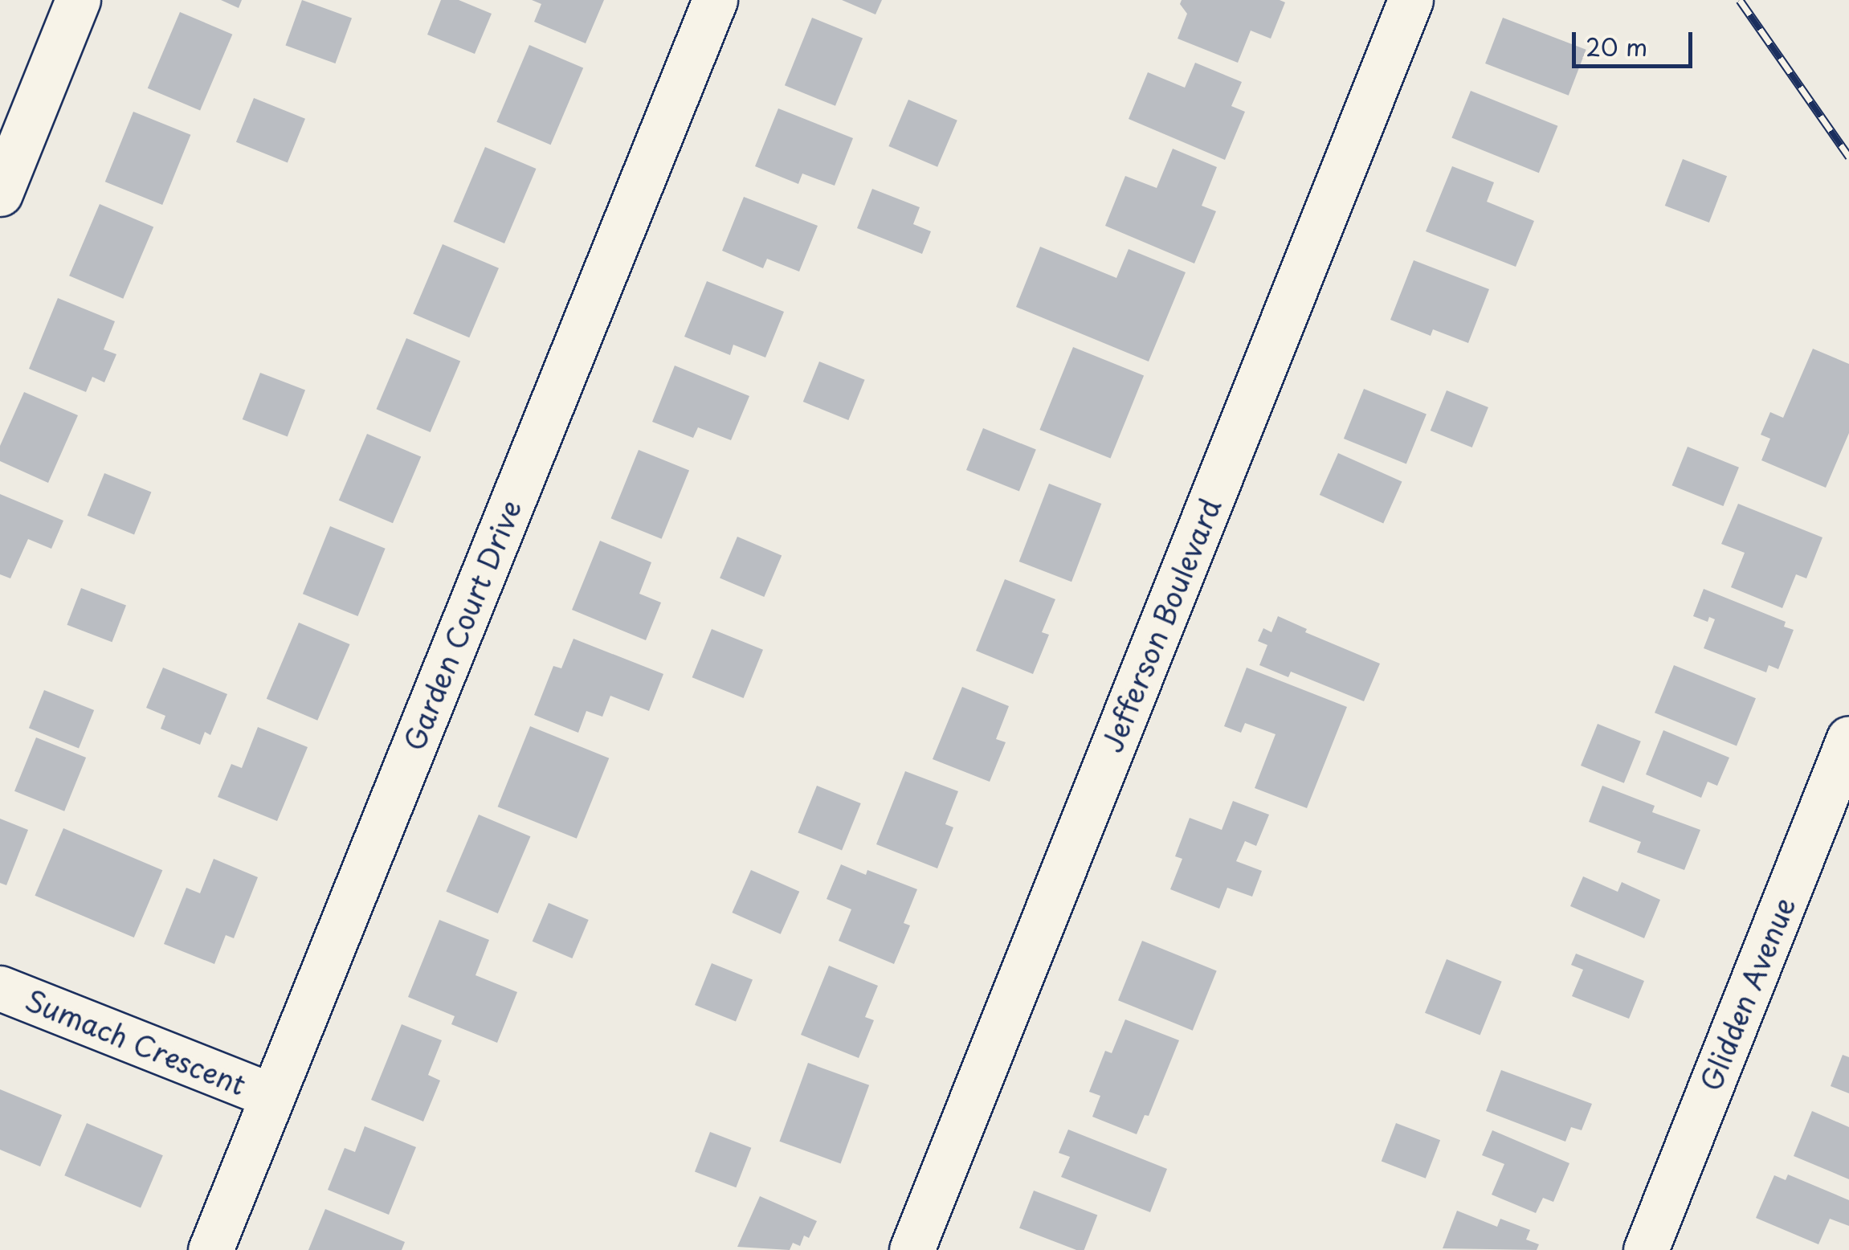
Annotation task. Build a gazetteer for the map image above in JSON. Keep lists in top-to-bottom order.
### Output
{
  "streets": {
    "street": [
      "Garden Court Drive",
      "Jefferson Boulevard",
      "Glidden Avenue",
      "Sumach Crescent"
    ]
  },
  "crossings": [
    ["Garden Court Drive", "Sumach Crescent"]
  ],
  "scale_bar": "20 m"
}
